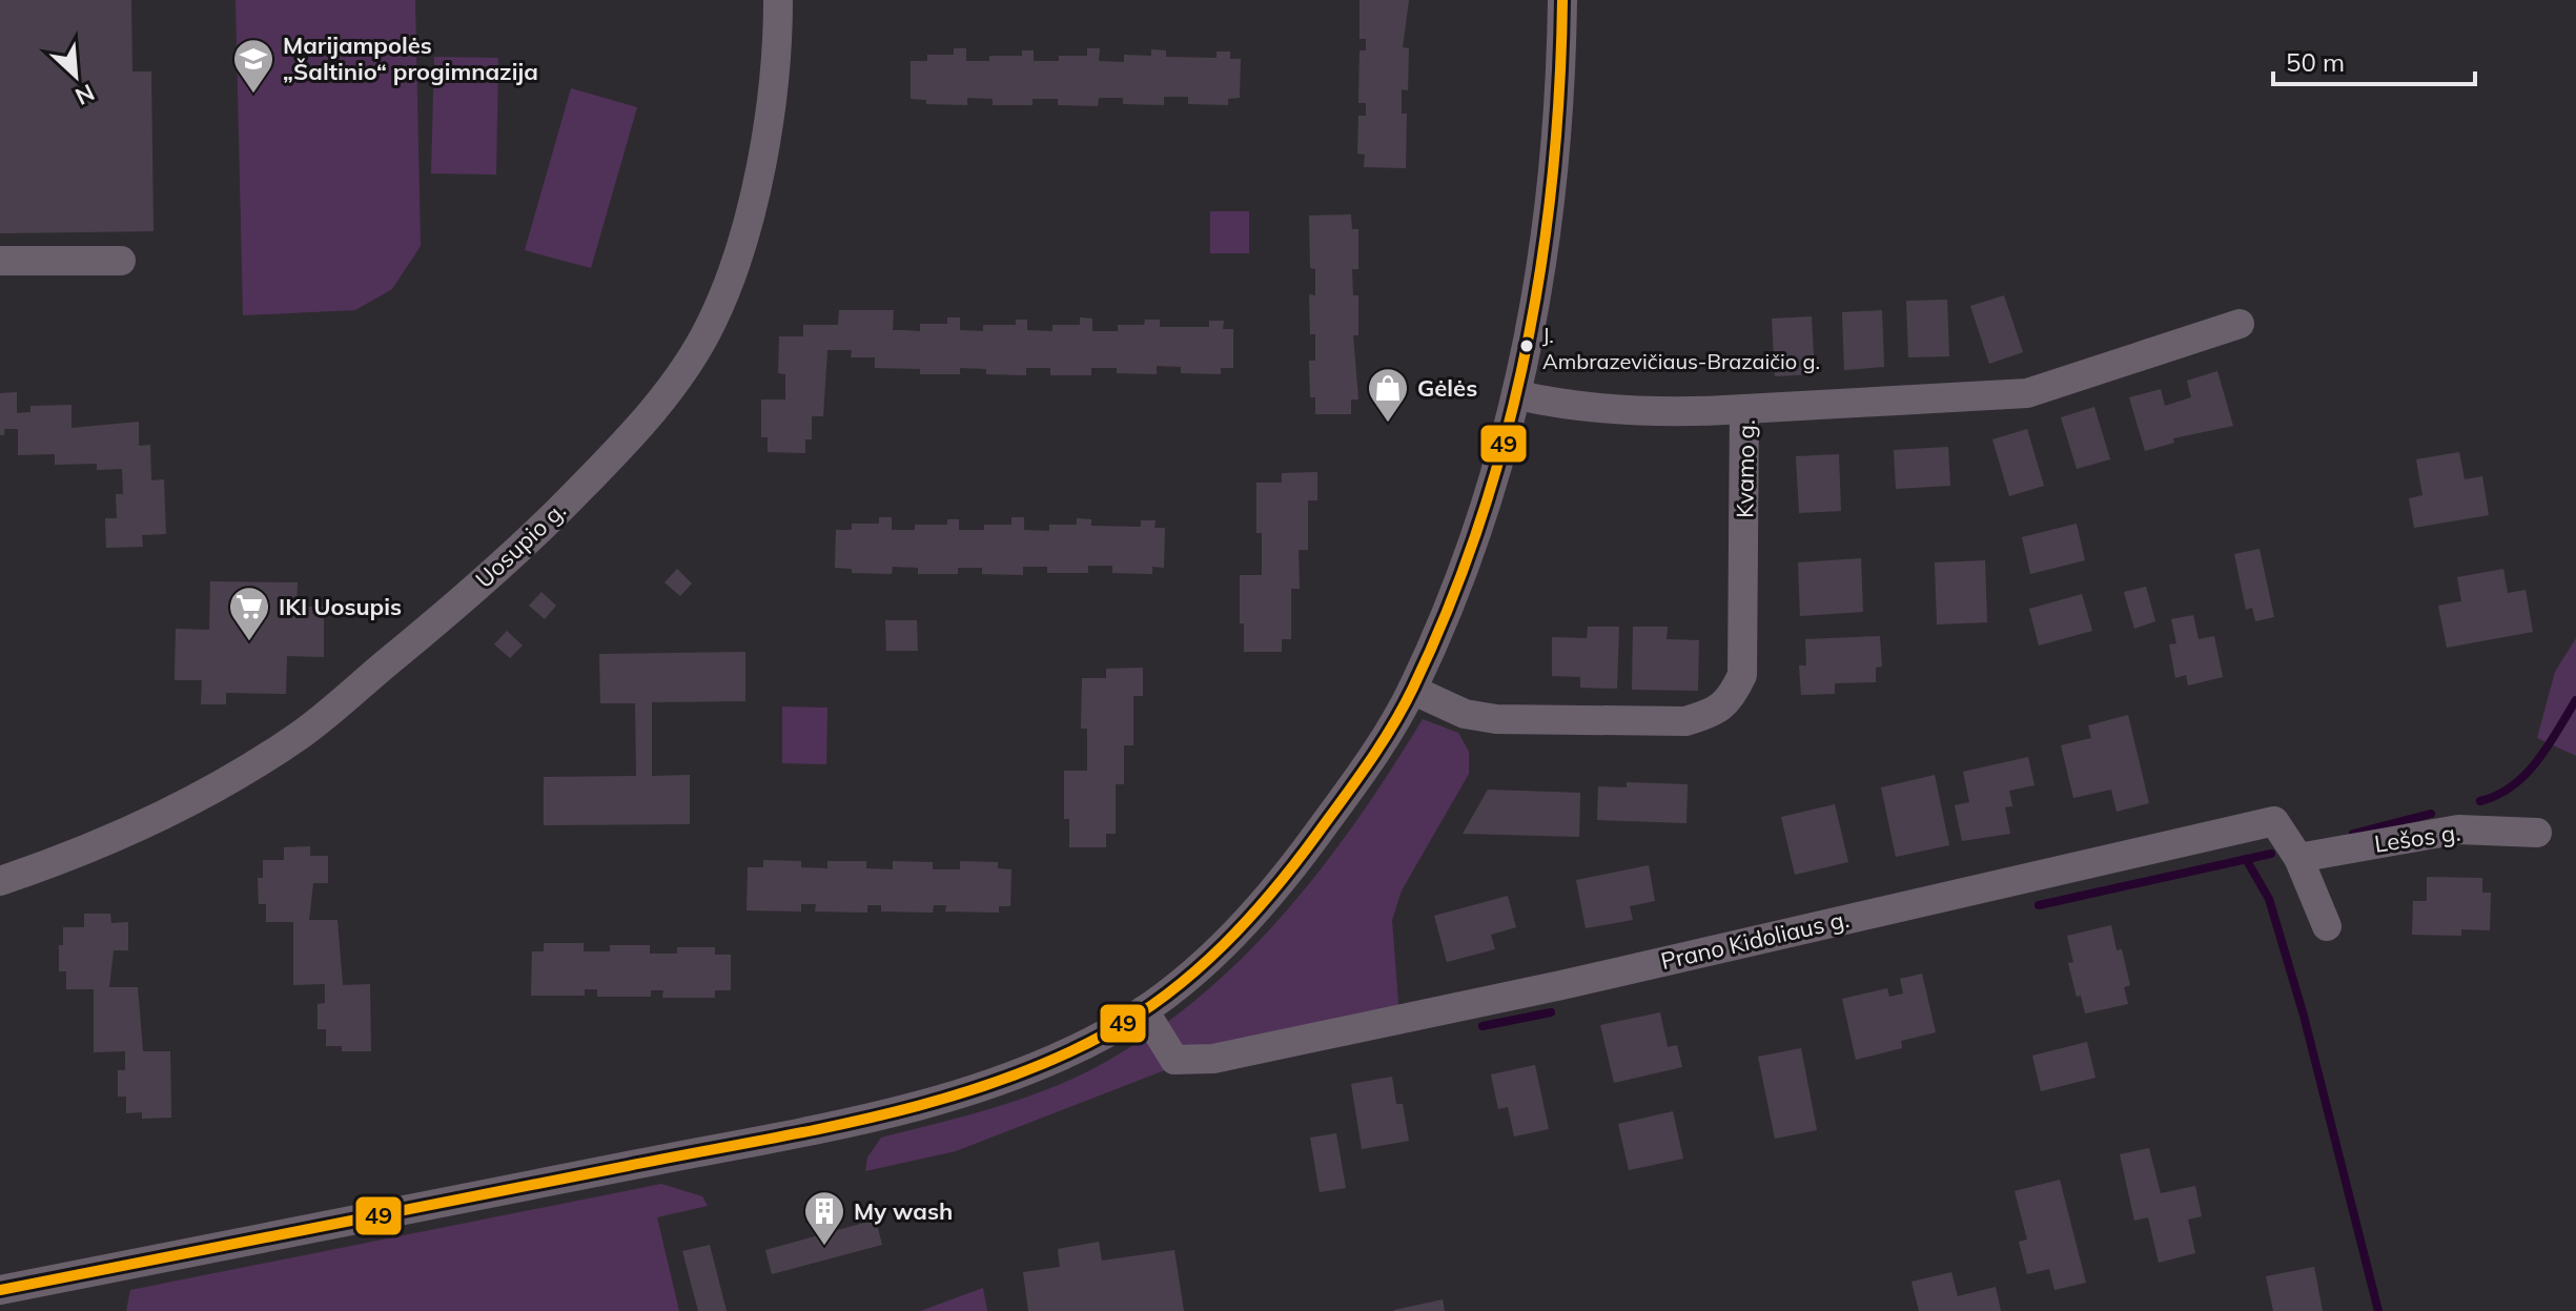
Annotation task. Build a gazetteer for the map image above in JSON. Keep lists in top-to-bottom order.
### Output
{
  "streets": {
    "street": [
      "Kvamo g.",
      "Uosupio g.",
      "Lešos g.",
      "Prano Kidoliaus g."
    ]
  },
  "crossings": [
    ["Lešos g.", "Prano Kidoliaus g."]
  ],
  "places": {
    "school or university": ["Marijampolės „Šaltinio“ progimnazija"],
    "other": ["J. Ambrazevičiaus-Brazaičio g."],
    "shop": ["Gėlės"],
    "supermarket": ["IKI Uosupis"],
    "building": ["My wash"]
  },
  "lines": ["transit line 49"],
  "scale_bar": "50 m",
  "north": "bottom right"
}
